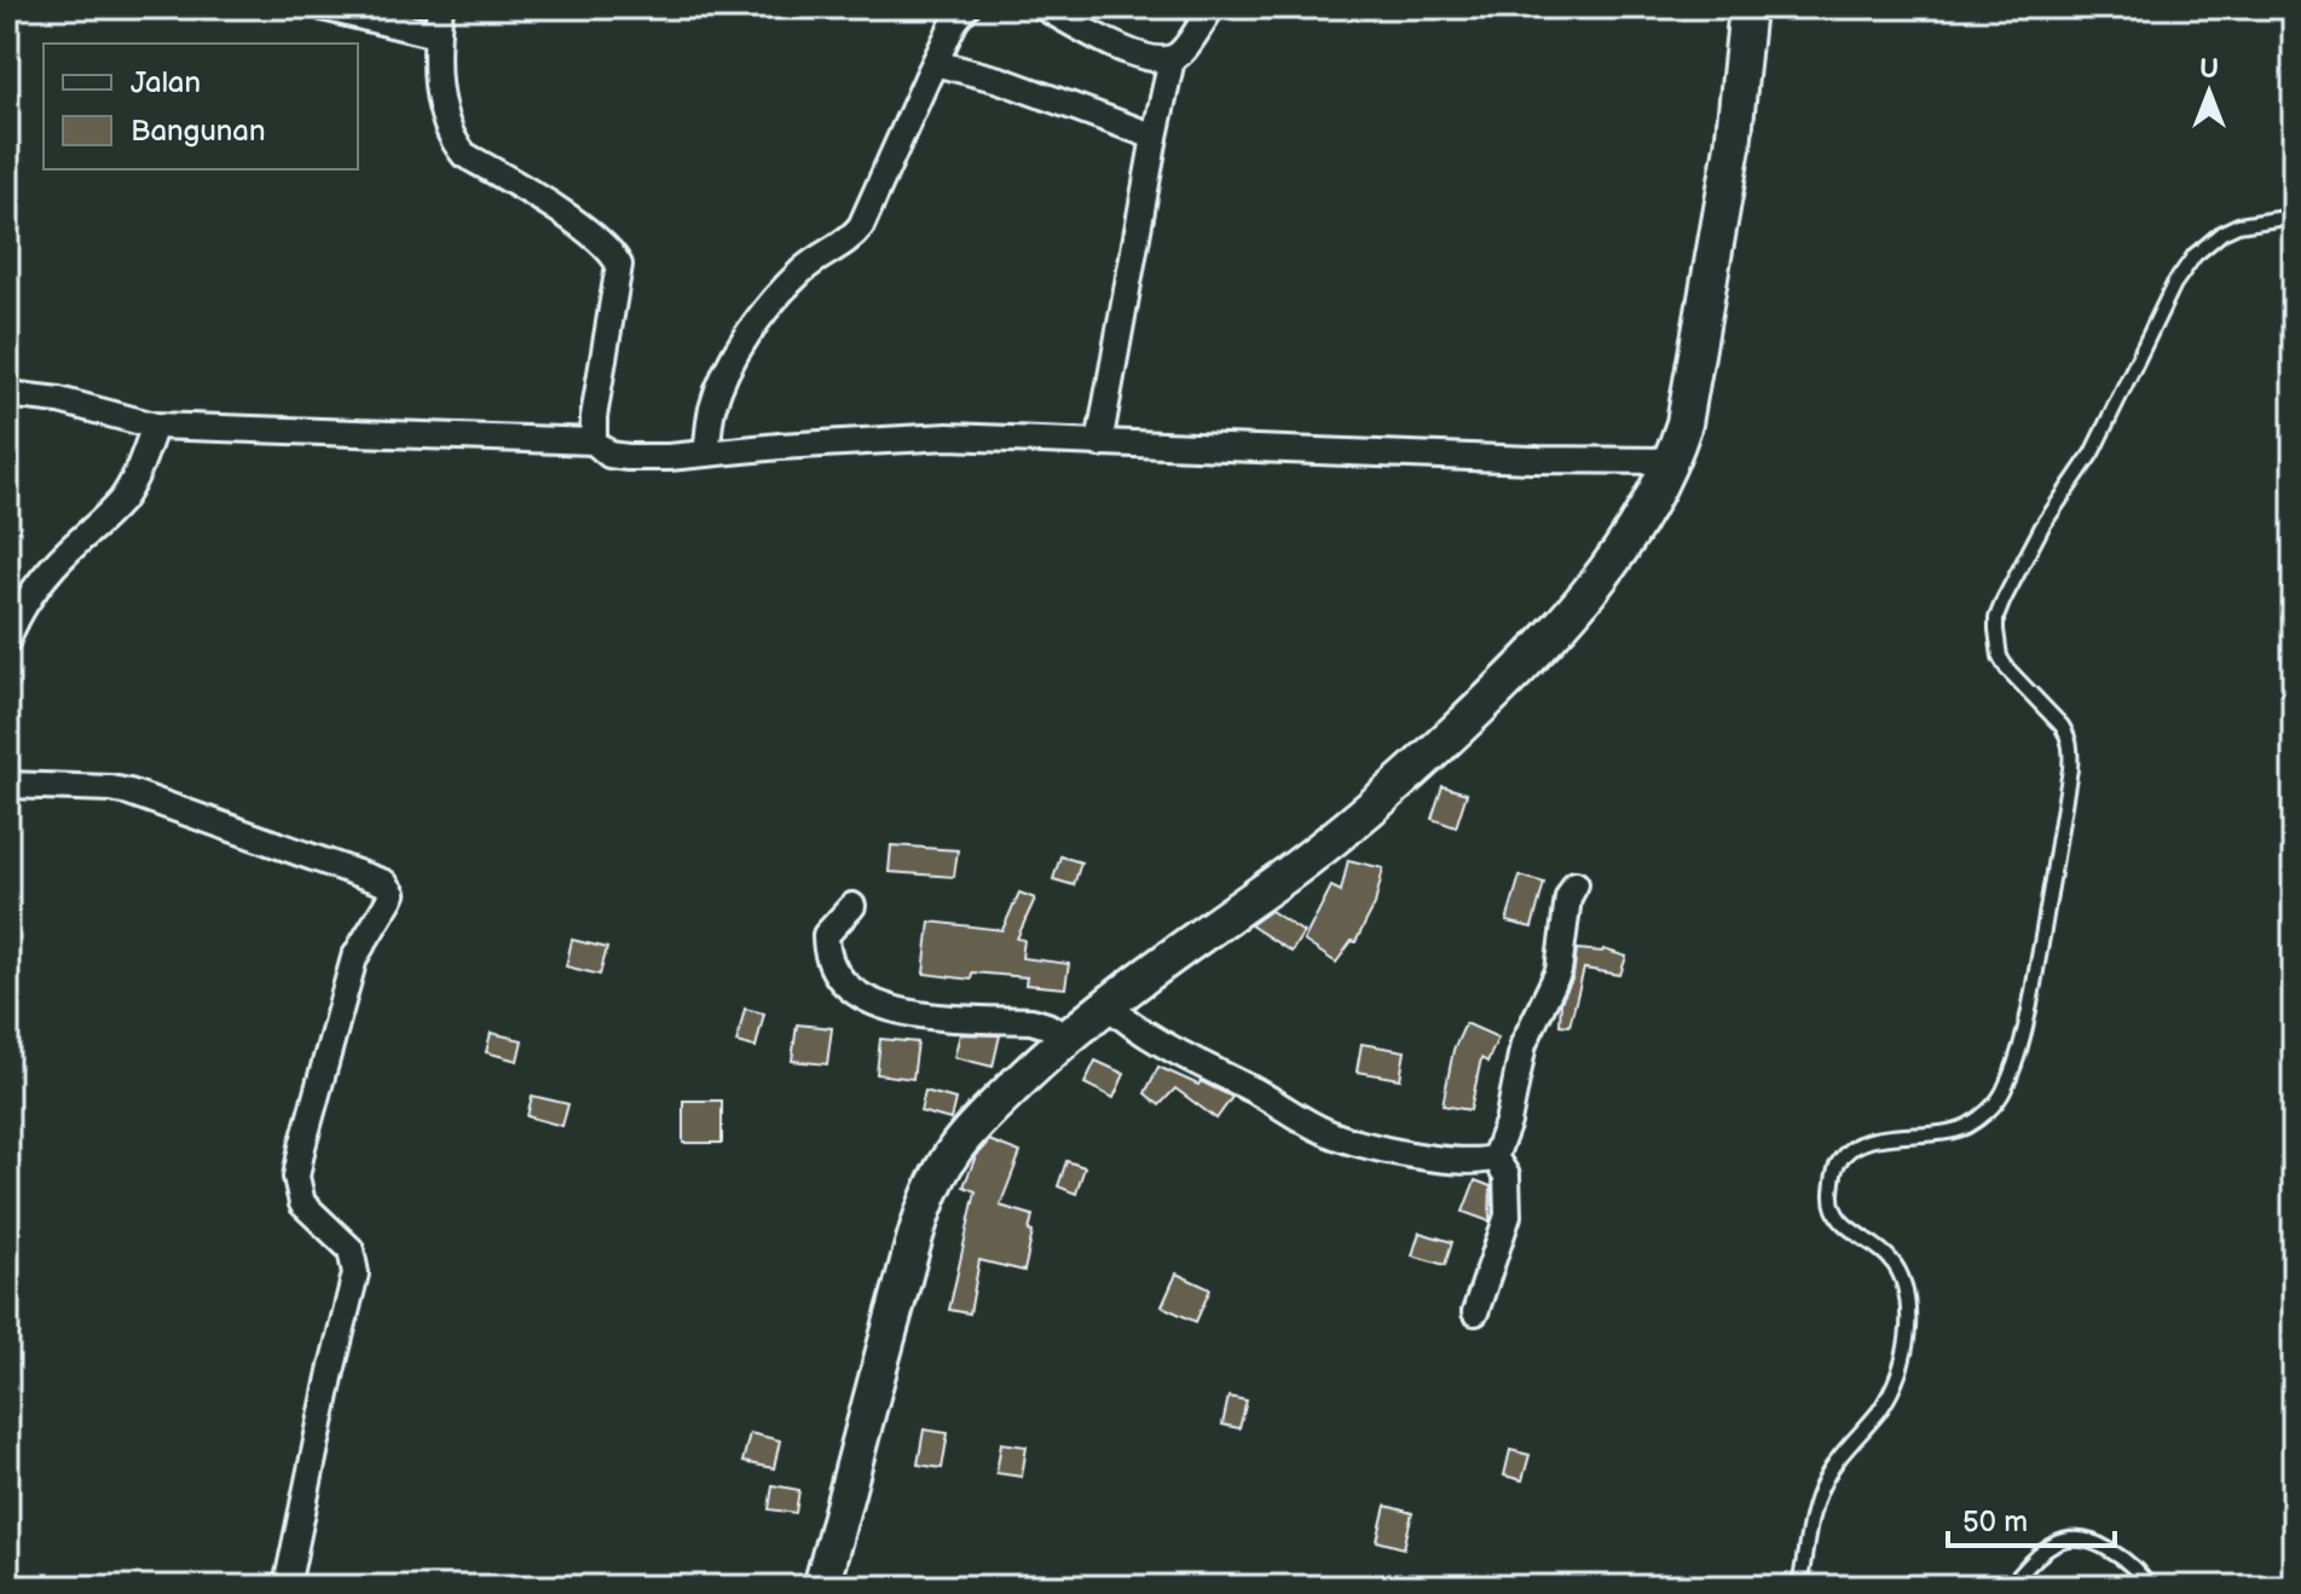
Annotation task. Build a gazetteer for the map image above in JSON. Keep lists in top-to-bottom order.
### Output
{
  "legend": ["Jalan", "Bangunan"],
  "scale_bar": "50 m",
  "north": "top"
}
